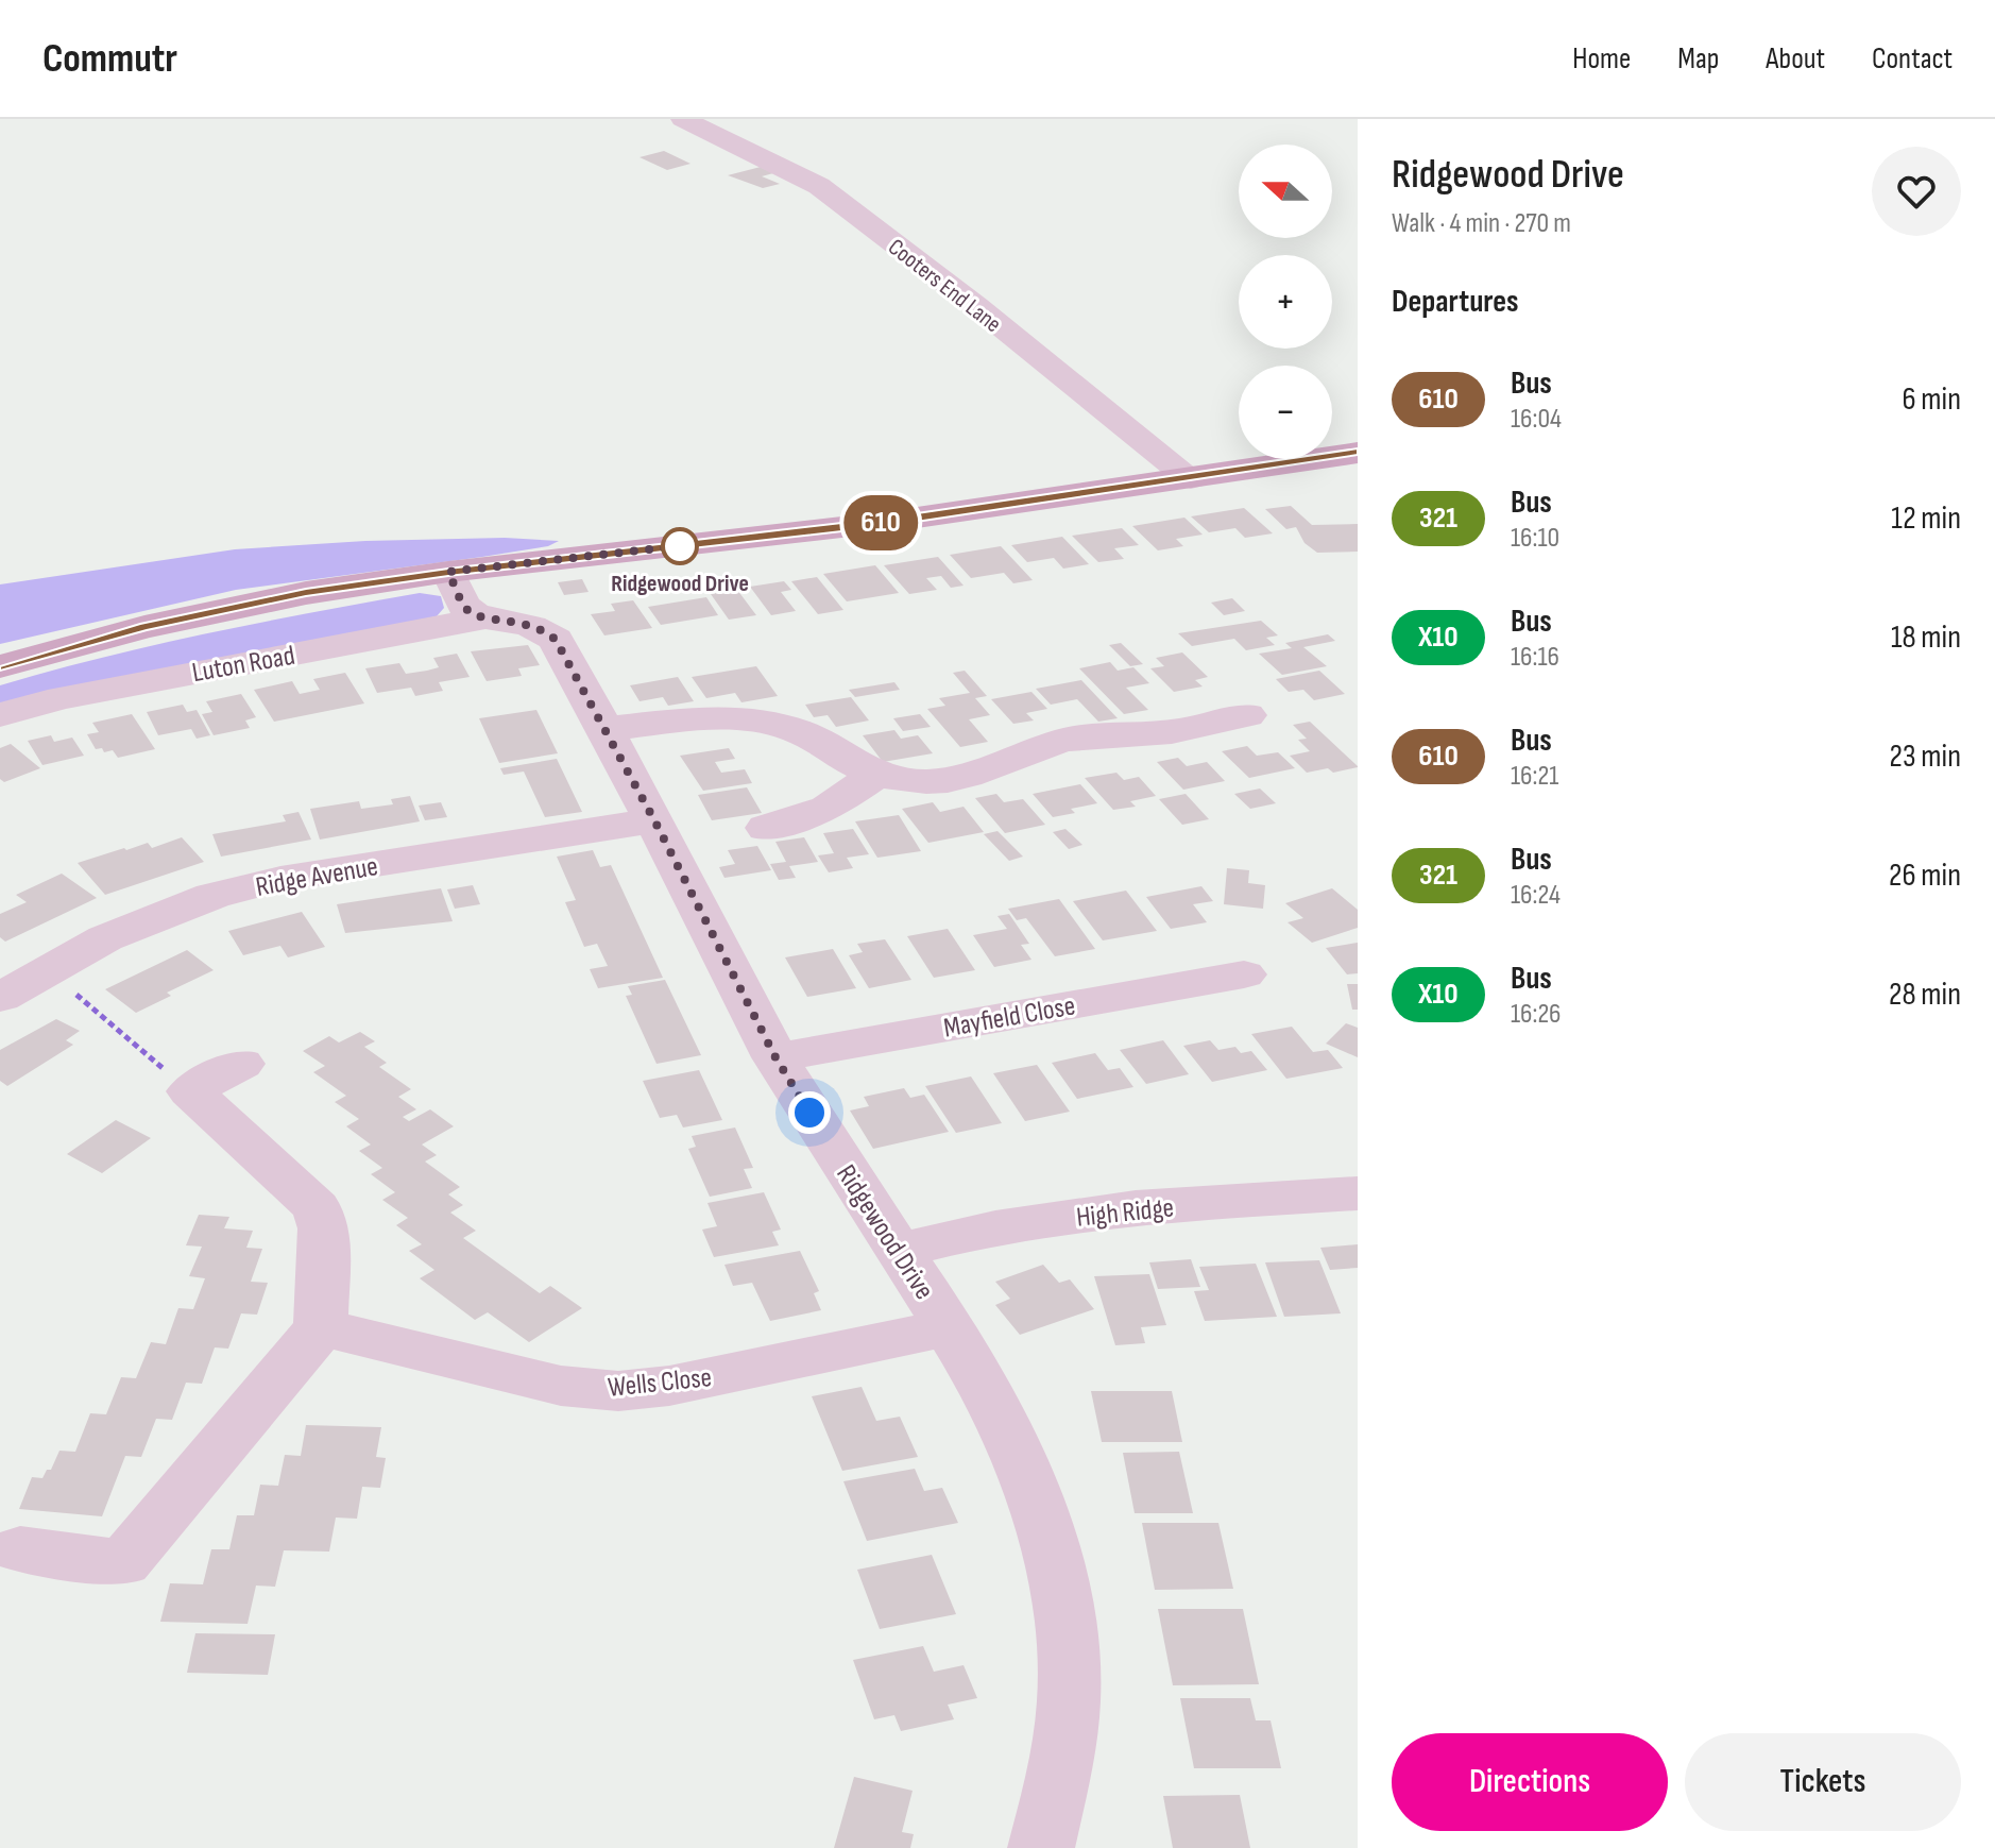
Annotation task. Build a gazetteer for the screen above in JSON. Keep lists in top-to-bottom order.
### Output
{
  "streets": {
    "main road": ["Luton Road"],
    "street": [
      "Cooters End Lane",
      "Ridge Avenue",
      "Mayfield Close",
      "High Ridge",
      "Ridgewood Drive",
      "Wells Close"
    ]
  },
  "crossings": [
    ["Cooters End Lane", "Luton Road"],
    ["Luton Road", "Ridgewood Drive"],
    ["Ridge Avenue", "Ridgewood Drive"],
    ["Mayfield Close", "Ridgewood Drive"],
    ["High Ridge", "Ridgewood Drive"],
    ["Ridgewood Drive", "Wells Close"]
  ],
  "places": ["Ridgewood Drive"],
  "lines": ["bus line 610"],
  "north": "left",
  "page": {
    "header": "Commutr",
    "nav": [
      "Home",
      "Map",
      "About",
      "Contact"
    ],
    "on_map": "610",
    "heading": [
      ["Ridgewood Drive", "Walk · 4 min · 270 m"],
      "Departures"
    ],
    "map_buttons": ["+", "−"],
    "list": [
      {
        "mark": "610",
        "name": "Bus",
        "note": "16:04",
        "value": "6 min"
      },
      {
        "mark": "321",
        "name": "Bus",
        "note": "16:10",
        "value": "12 min"
      },
      {
        "mark": "X10",
        "name": "Bus",
        "note": "16:16",
        "value": "18 min"
      },
      {
        "mark": "610",
        "name": "Bus",
        "note": "16:21",
        "value": "23 min"
      },
      {
        "mark": "321",
        "name": "Bus",
        "note": "16:24",
        "value": "26 min"
      },
      {
        "mark": "X10",
        "name": "Bus",
        "note": "16:26",
        "value": "28 min"
      }
    ],
    "buttons": ["Directions", "Tickets"]
  }
}
